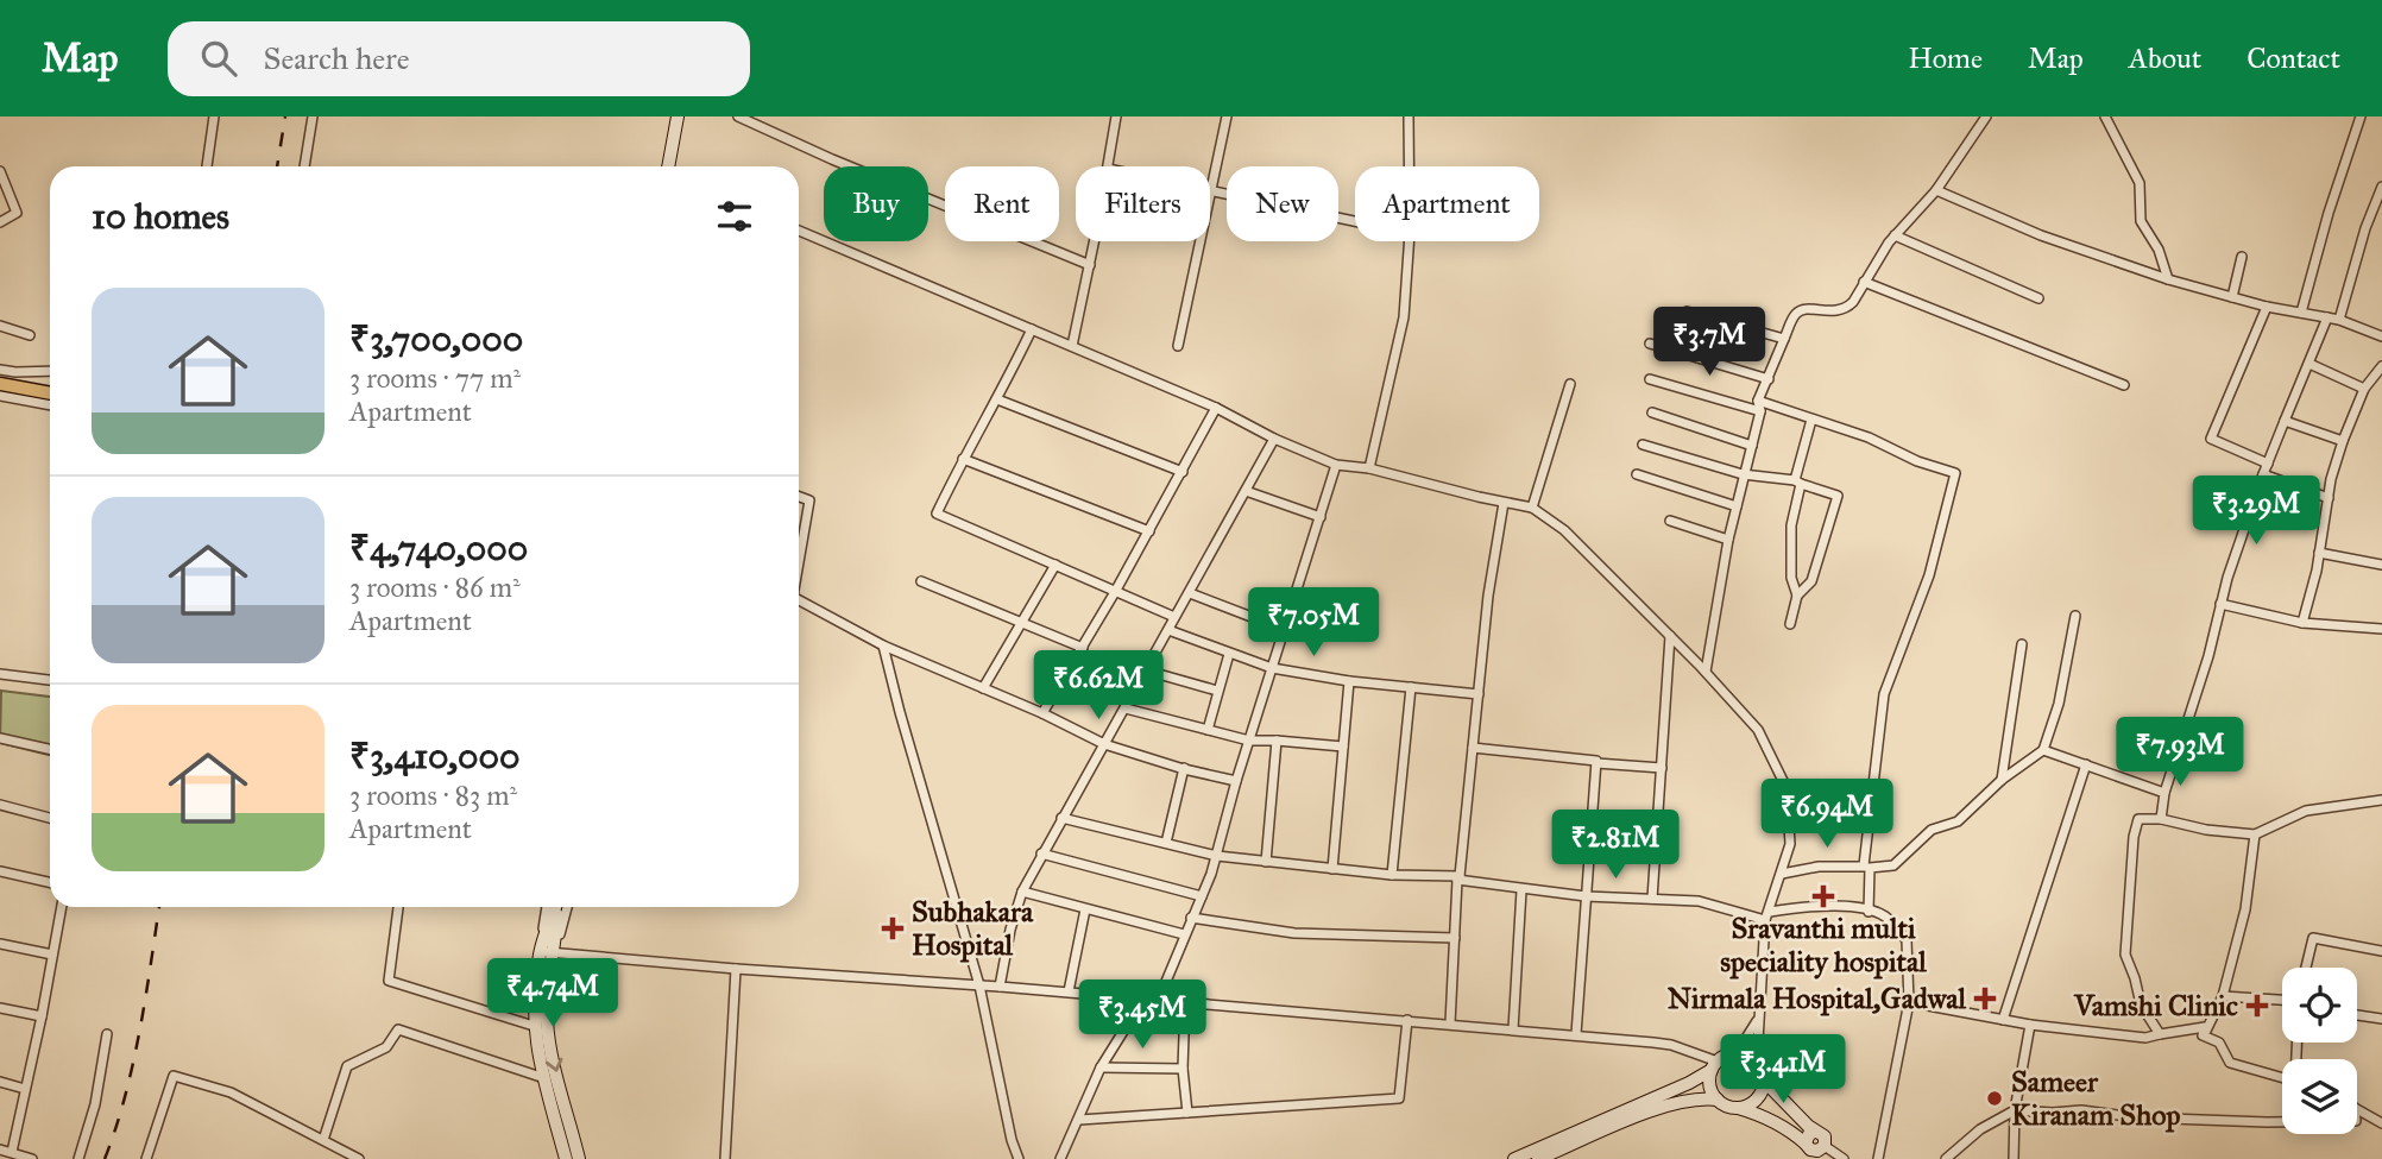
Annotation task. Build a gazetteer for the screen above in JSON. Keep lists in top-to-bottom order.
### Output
{
  "places": {
    "health": [
      "Sravanthi multi speciality hospital",
      "Subhakara Hospital",
      "Nirmala Hospital,Gadwal",
      "Vamshi Clinic"
    ],
    "other": ["Sameer Kiranam Shop"]
  },
  "page": {
    "header": "Map",
    "search": "Search here",
    "nav": [
      "Home",
      "Map",
      "About",
      "Contact"
    ],
    "chip": [
      "Buy",
      "Rent",
      "Filters",
      "New",
      "Apartment"
    ],
    "heading": "10 homes",
    "list": [
      {
        "name": "₹3,700,000",
        "note": "3 rooms · 77 m² · Apartment"
      },
      {
        "name": "₹4,740,000",
        "note": "3 rooms · 86 m² · Apartment"
      },
      {
        "name": "₹3,410,000",
        "note": "3 rooms · 83 m² · Apartment"
      }
    ],
    "price": [
      "₹3.7M",
      "₹3.29M",
      "₹7.05M",
      "₹6.62M",
      "₹7.93M",
      "₹6.94M",
      "₹2.81M",
      "₹4.74M",
      "₹3.45M",
      "₹3.41M"
    ]
  }
}
